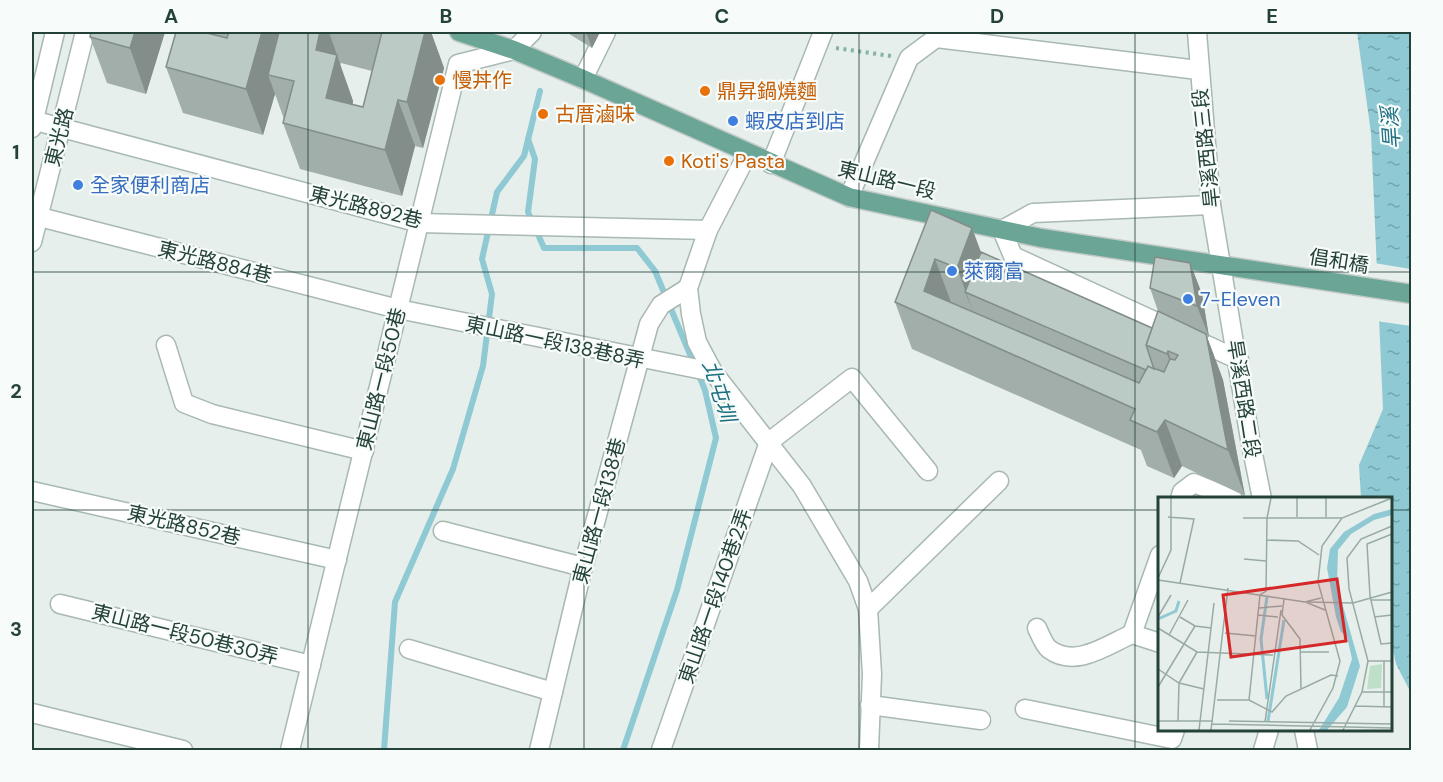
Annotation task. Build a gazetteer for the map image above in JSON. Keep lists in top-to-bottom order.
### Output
{
  "streets": {
    "main road": ["東山路一段", "倡和橋"],
    "street": [
      "東光路",
      "旱溪西路三段",
      "東光路892巷",
      "東光路884巷",
      "東山路一段138巷8弄",
      "東山路一段50巷",
      "旱溪西路二段",
      "東山路一段138巷",
      "東光路852巷",
      "東山路一段140巷2弄",
      "東山路一段50巷30弄"
    ]
  },
  "crossings": [
    ["東光路", "東光路892巷"],
    ["東光路", "東光路884巷"],
    ["旱溪西路三段", "東山路一段"],
    ["旱溪西路三段", "旱溪西路二段"],
    ["東山路一段", "倡和橋"],
    ["東山路一段", "東山路一段50巷"],
    ["東山路一段", "旱溪西路二段"],
    ["東光路892巷", "東山路一段50巷"],
    ["東光路884巷", "東山路一段138巷8弄"],
    ["東光路884巷", "東山路一段50巷"],
    ["東山路一段138巷8弄", "東山路一段50巷"],
    ["東山路一段138巷8弄", "東山路一段138巷"],
    ["東山路一段50巷", "東光路852巷"],
    ["東山路一段50巷", "東山路一段50巷30弄"]
  ],
  "water": ["旱溪", "北屯圳"],
  "places": [
    "慢丼作",
    "鼎昇鍋燒麵",
    "古厝滷味",
    "蝦皮店到店",
    "Koti's Pasta",
    "全家便利商店",
    "萊爾富",
    "7-Eleven"
  ],
  "grid": {
    "columns": [
      "A",
      "B",
      "C",
      "D",
      "E"
    ],
    "rows": ["1", "2", "3"]
  }
}
